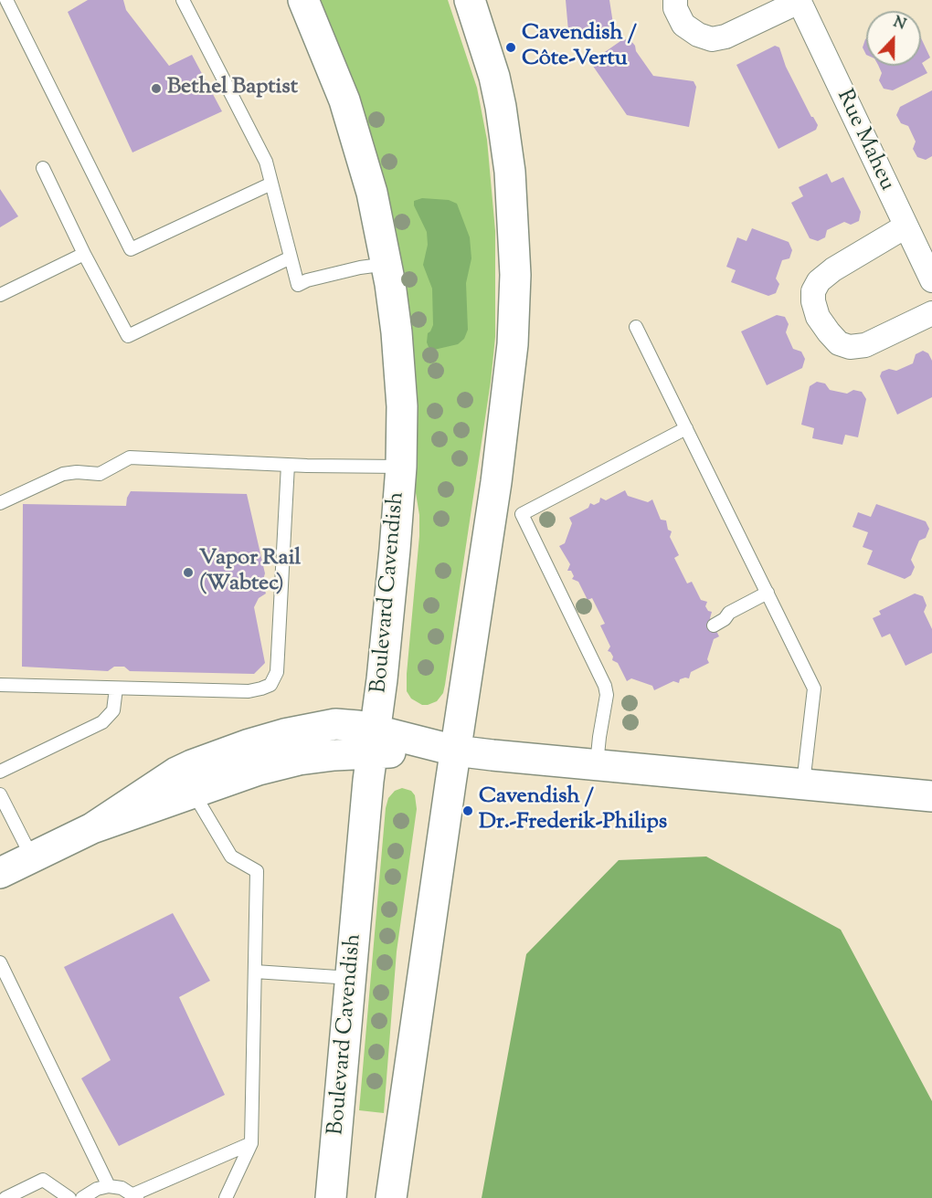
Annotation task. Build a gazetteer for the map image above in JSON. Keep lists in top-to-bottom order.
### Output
{
  "streets": {
    "main road": ["Boulevard Cavendish"],
    "street": ["Rue Maheu"]
  },
  "places": [
    "Cavendish / Côte-Vertu",
    "Bethel Baptist",
    "Vapor Rail (Wabtec)",
    "Cavendish / Dr.-Frederik-Philips"
  ],
  "north": "top"
}
